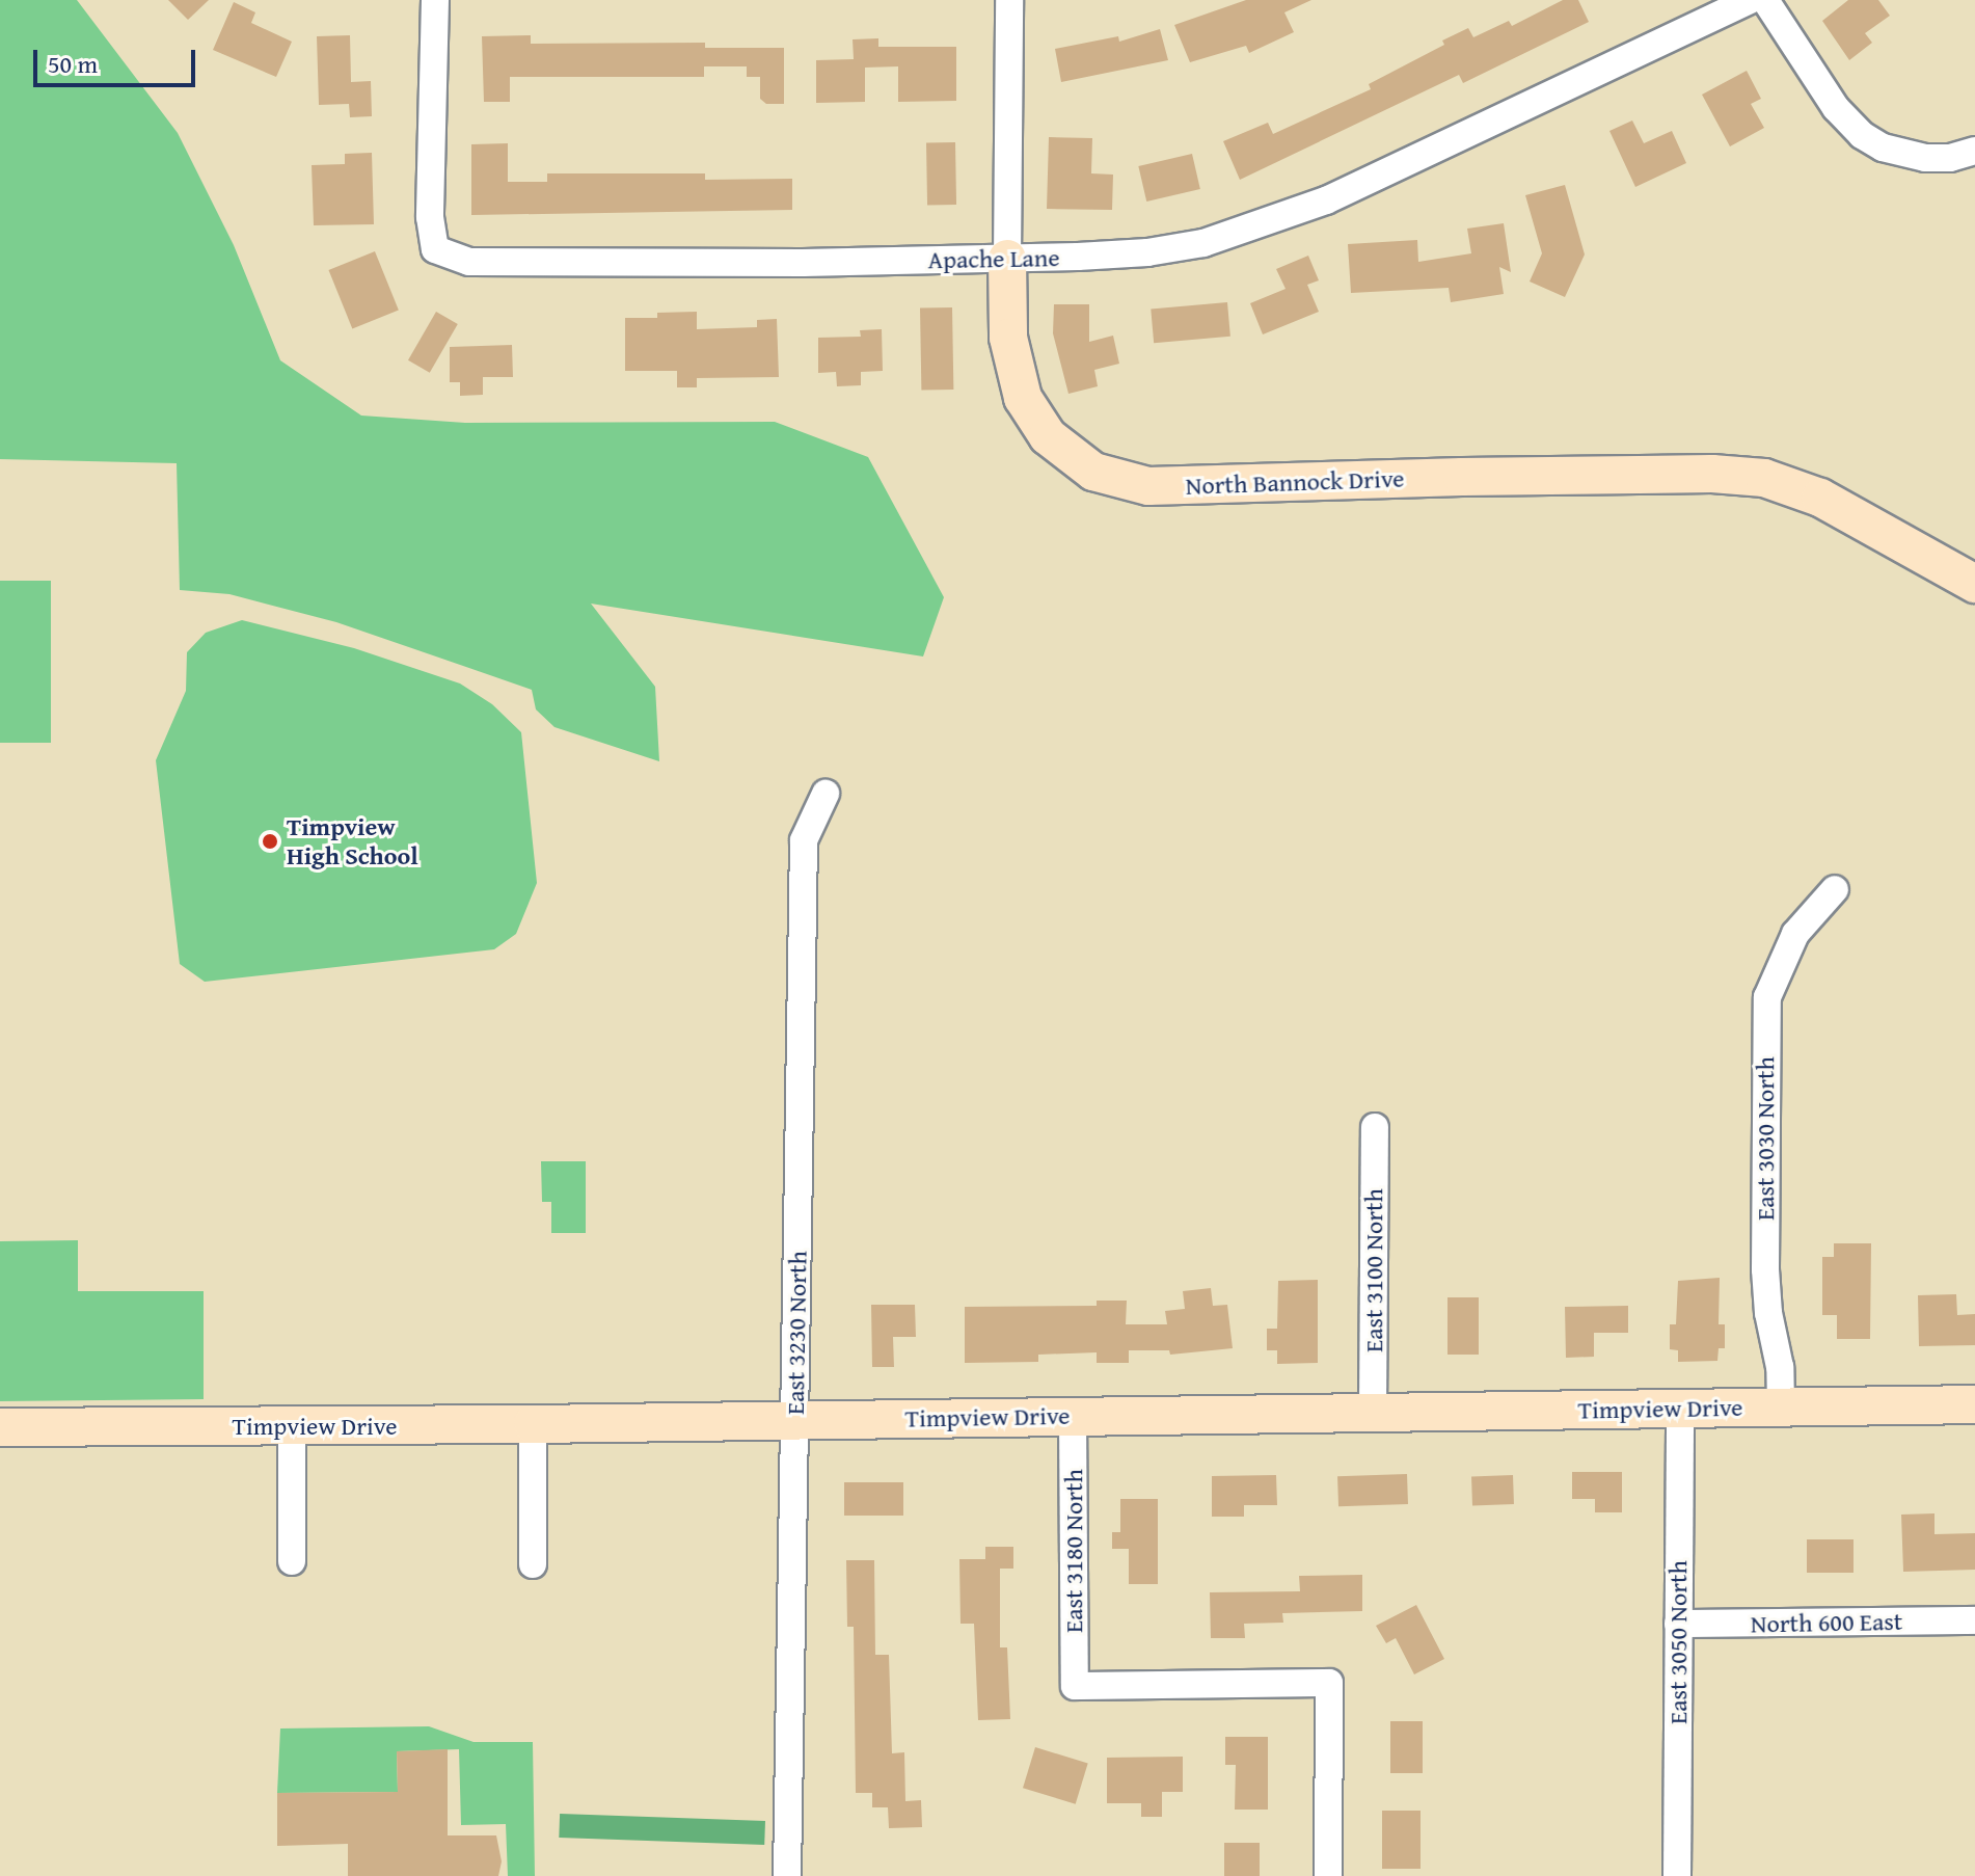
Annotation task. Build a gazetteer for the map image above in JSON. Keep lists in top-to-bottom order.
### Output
{
  "streets": {
    "street": [
      "Apache Lane",
      "North Bannock Drive",
      "East 3030 North",
      "East 3100 North",
      "East 3230 North",
      "Timpview Drive",
      "East 3180 North",
      "North 600 East",
      "East 3050 North"
    ]
  },
  "crossings": [
    ["Apache Lane", "North Bannock Drive"],
    ["East 3030 North", "Timpview Drive"],
    ["East 3100 North", "Timpview Drive"],
    ["East 3230 North", "Timpview Drive"],
    ["Timpview Drive", "East 3180 North"],
    ["Timpview Drive", "East 3050 North"],
    ["North 600 East", "East 3050 North"]
  ],
  "places": ["Timpview High School"],
  "scale_bar": "50 m"
}
